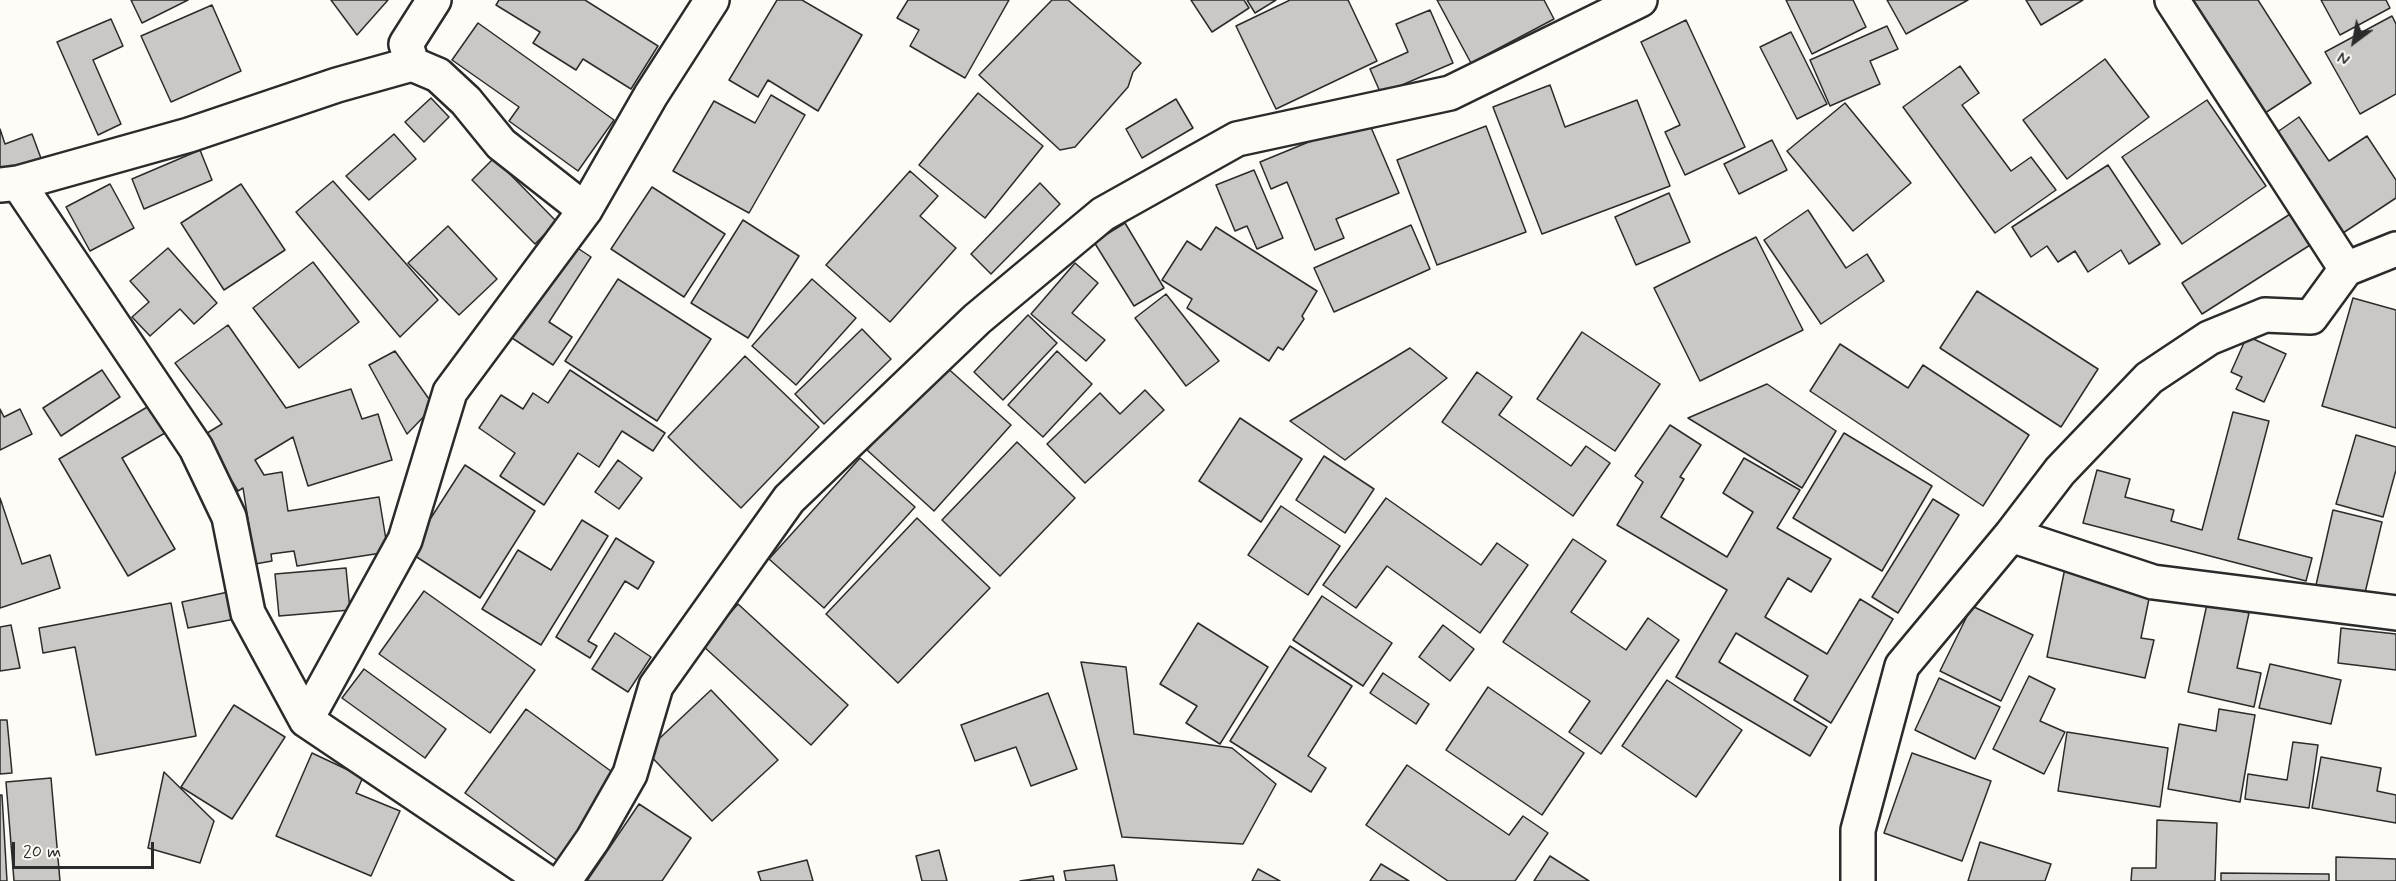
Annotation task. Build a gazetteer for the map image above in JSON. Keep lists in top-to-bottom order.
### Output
{
  "scale_bar": "20 m",
  "north": "bottom left"
}
